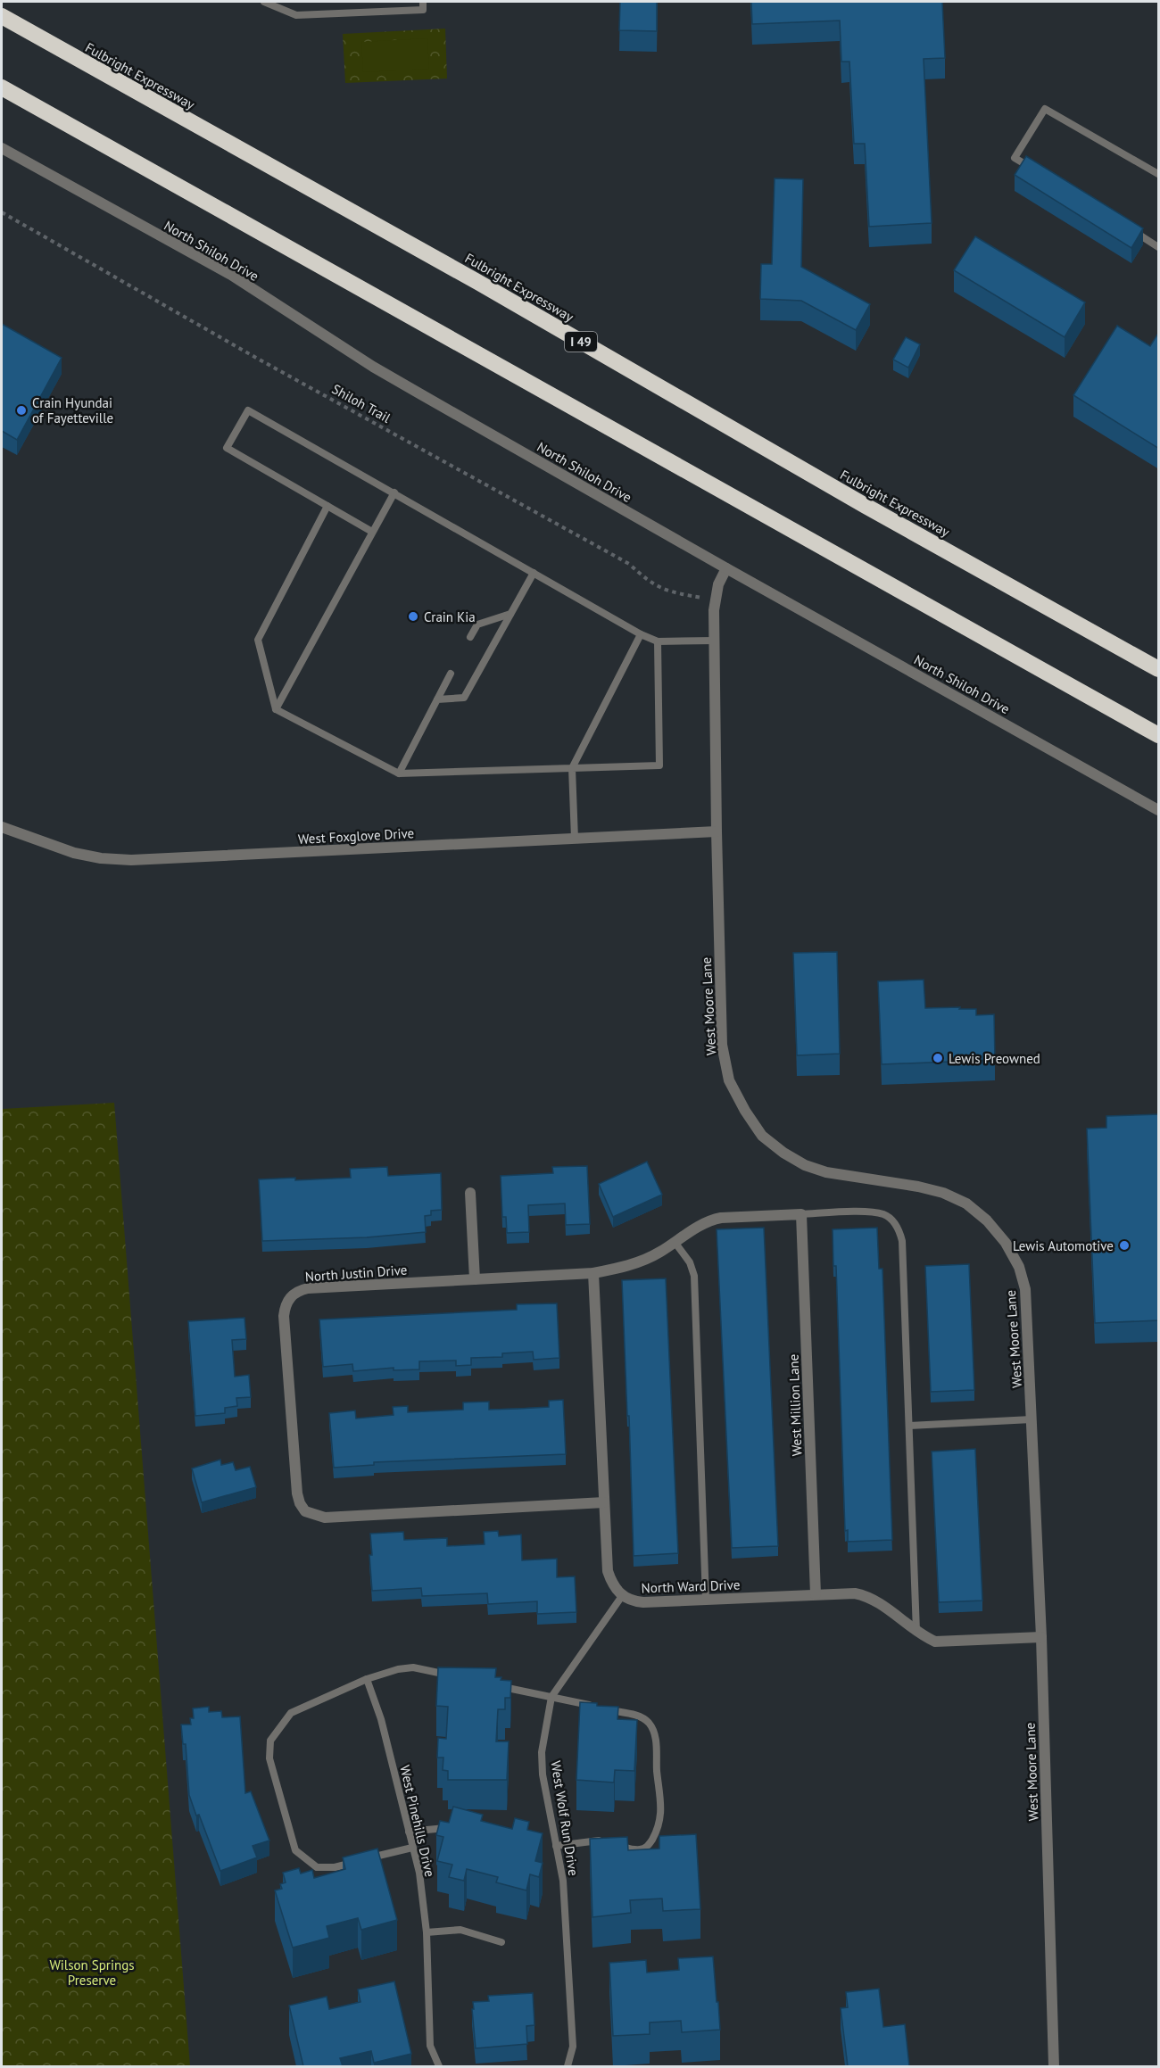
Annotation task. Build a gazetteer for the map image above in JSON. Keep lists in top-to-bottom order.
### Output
{
  "streets": {
    "highway": ["Fulbright Expressway", "I 49"],
    "street": [
      "North Shiloh Drive",
      "West Foxglove Drive",
      "West Moore Lane",
      "North Justin Drive",
      "West Million Lane",
      "North Ward Drive"
    ],
    "lane": ["West Wolf Run Drive", "West Pinehills Drive"],
    "path": ["Shiloh Trail"]
  },
  "crossings": [
    ["North Shiloh Drive", "West Moore Lane"],
    ["Shiloh Trail", "West Moore Lane"],
    ["West Foxglove Drive", "West Moore Lane"],
    ["West Moore Lane", "North Ward Drive"],
    ["North Justin Drive", "West Million Lane"],
    ["North Justin Drive", "North Ward Drive"],
    ["West Million Lane", "North Ward Drive"],
    ["North Ward Drive", "West Wolf Run Drive"]
  ],
  "parks": ["Wilson Springs Preserve"],
  "places": [
    "Crain Hyundai of Fayetteville",
    "Crain Kia",
    "Lewis Preowned",
    "Lewis Automotive"
  ]
}
